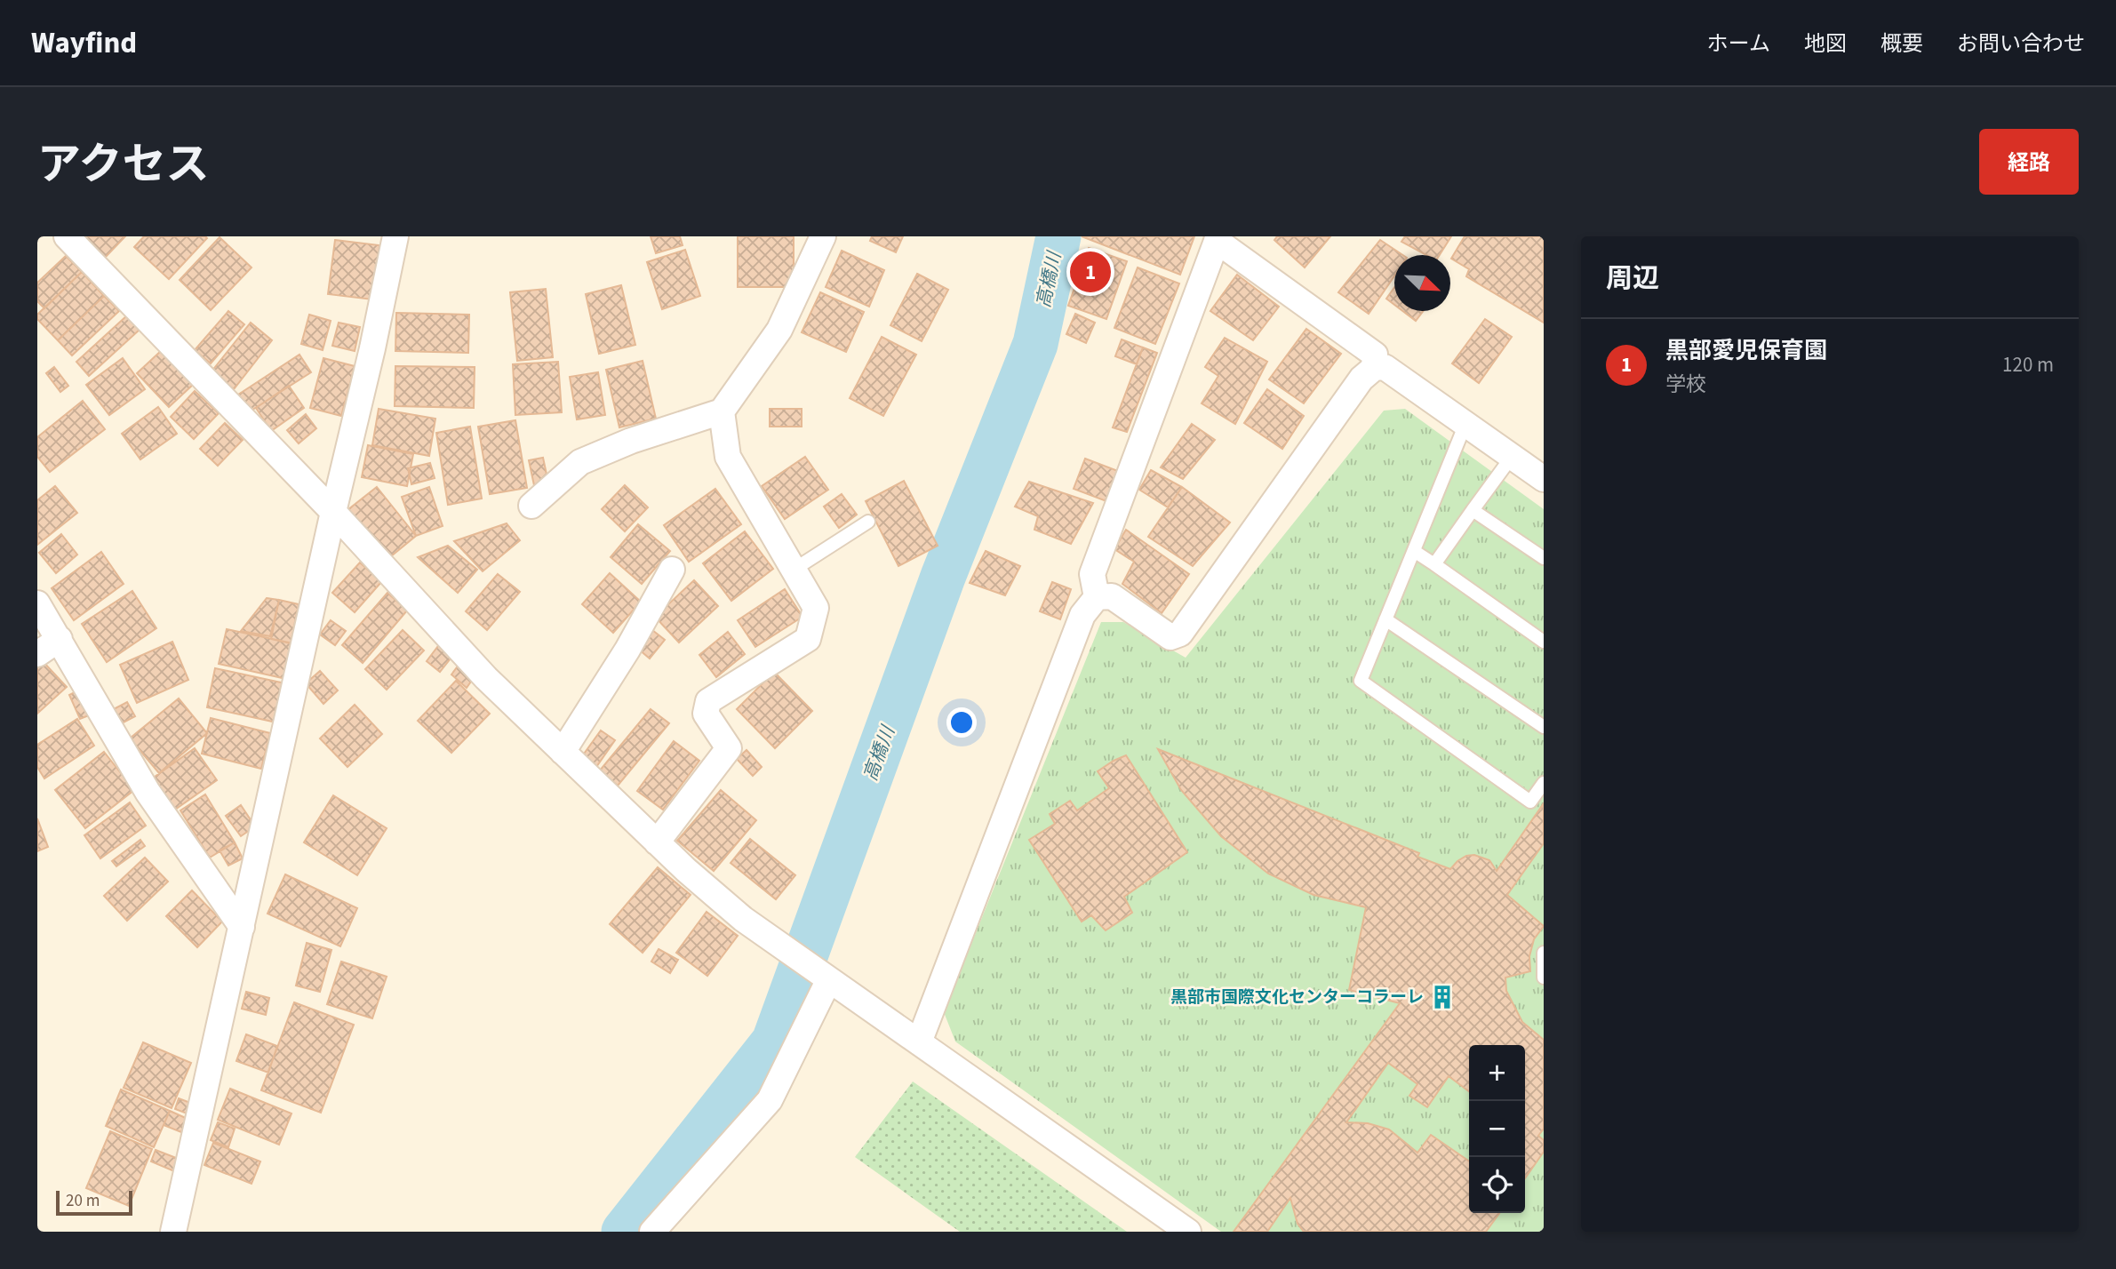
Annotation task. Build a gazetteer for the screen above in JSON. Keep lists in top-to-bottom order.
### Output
{
  "water": ["高橋川"],
  "places": {
    "building": ["黒部市国際文化センターコラーレ"]
  },
  "scale_bar": "20 m",
  "north": "bottom right",
  "page": {
    "header": "Wayfind",
    "nav": [
      "ホーム",
      "地図",
      "概要",
      "お問い合わせ"
    ],
    "title": "アクセス",
    "buttons": "経路",
    "heading": "周辺",
    "pins": "1",
    "list": [
      {
        "mark": "1",
        "name": "黒部愛児保育園",
        "note": "学校",
        "value": "120 m"
      }
    ],
    "map_buttons": ["+", "−"],
    "scale": "20 m"
  }
}
